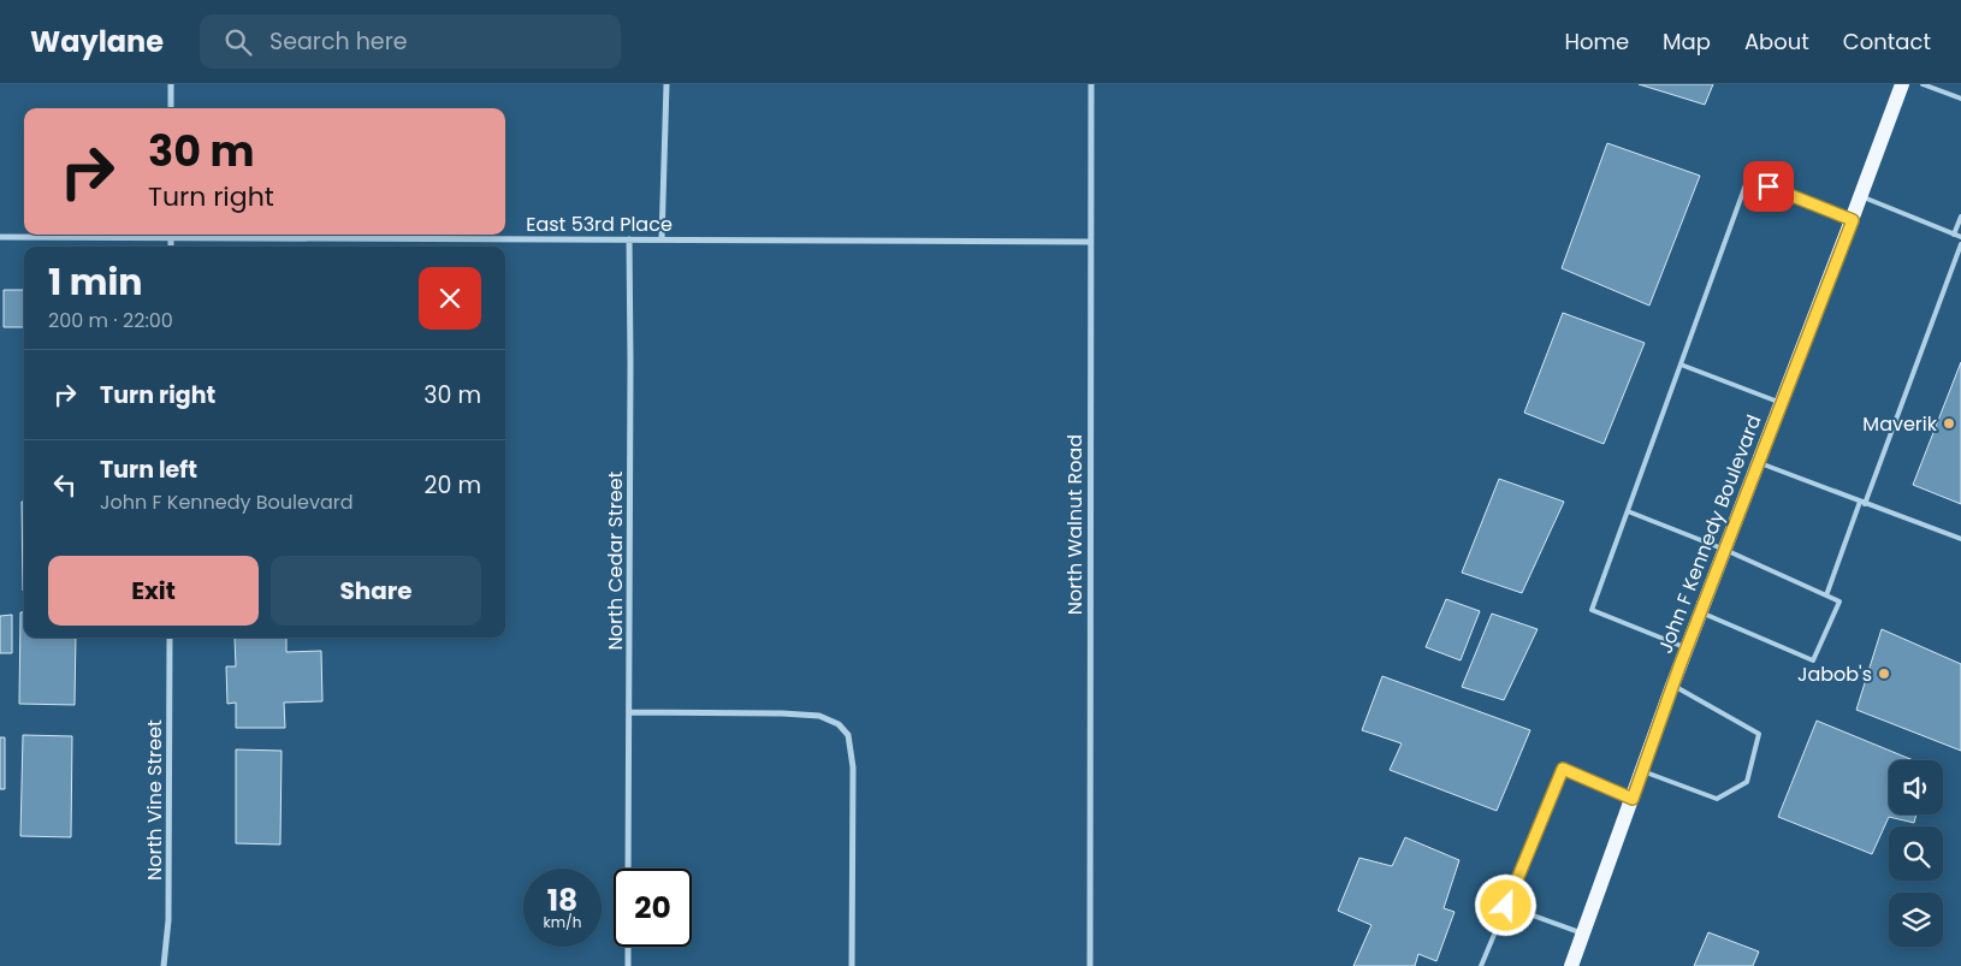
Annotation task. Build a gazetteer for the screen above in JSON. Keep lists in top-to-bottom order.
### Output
{
  "streets": {
    "main road": ["John F Kennedy Boulevard"],
    "street": [
      "East 53rd Place",
      "North Walnut Road",
      "North Cedar Street",
      "North Vine Street"
    ]
  },
  "crossings": [
    ["East 53rd Place", "North Walnut Road"],
    ["East 53rd Place", "North Cedar Street"]
  ],
  "places": ["Maverik", "Jabob's"],
  "page": {
    "header": "Waylane",
    "search": "Search here",
    "nav": [
      "Home",
      "Map",
      "About",
      "Contact"
    ],
    "turn": ["30 m", "Turn right"],
    "heading": ["1 min", "200 m · 22:00"],
    "list": [
      {
        "name": "Turn right",
        "value": "30 m"
      },
      {
        "name": "Turn left",
        "note": "John F Kennedy Boulevard",
        "value": "20 m"
      }
    ],
    "buttons": ["Exit", "Share"],
    "speed": "18 km/h",
    "limit": "20"
  }
}
